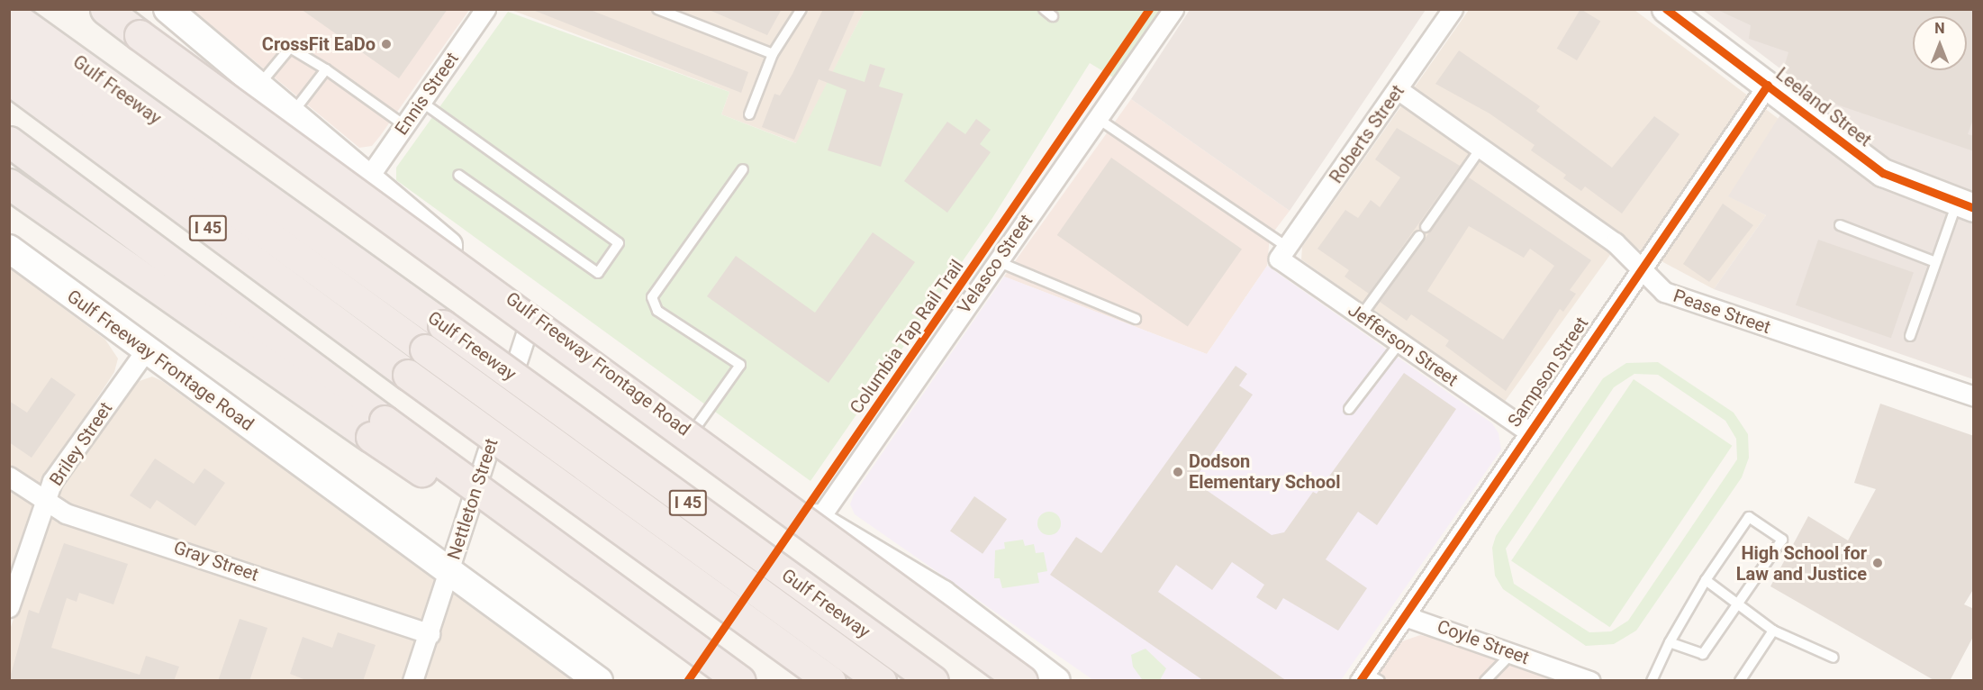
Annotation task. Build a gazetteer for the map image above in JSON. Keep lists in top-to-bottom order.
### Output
{
  "streets": {
    "highway": ["Gulf Freeway", "I 45"],
    "main road": ["Leeland Street", "Gulf Freeway Frontage Road"],
    "street": [
      "Ennis Street",
      "Roberts Street",
      "Velasco Street",
      "Pease Street",
      "Jefferson Street",
      "Sampson Street",
      "Briley Street",
      "Nettleton Street",
      "Gray Street",
      "Coyle Street"
    ],
    "cycle path": ["Columbia Tap Rail Trail"]
  },
  "crossings": [
    ["Ennis Street", "Gulf Freeway Frontage Road"],
    ["Leeland Street", "Sampson Street"],
    ["Roberts Street", "Pease Street"],
    ["Roberts Street", "Jefferson Street"],
    ["Velasco Street", "Gulf Freeway Frontage Road"],
    ["Pease Street", "Sampson Street"],
    ["Jefferson Street", "Sampson Street"],
    ["Gulf Freeway Frontage Road", "Briley Street"],
    ["Gulf Freeway Frontage Road", "Nettleton Street"],
    ["Sampson Street", "Coyle Street"],
    ["Briley Street", "Gray Street"],
    ["Nettleton Street", "Gray Street"]
  ],
  "places": ["CrossFit EaDo", "Dodson Elementary School", "High School for Law and Justice"],
  "north": "top"
}
